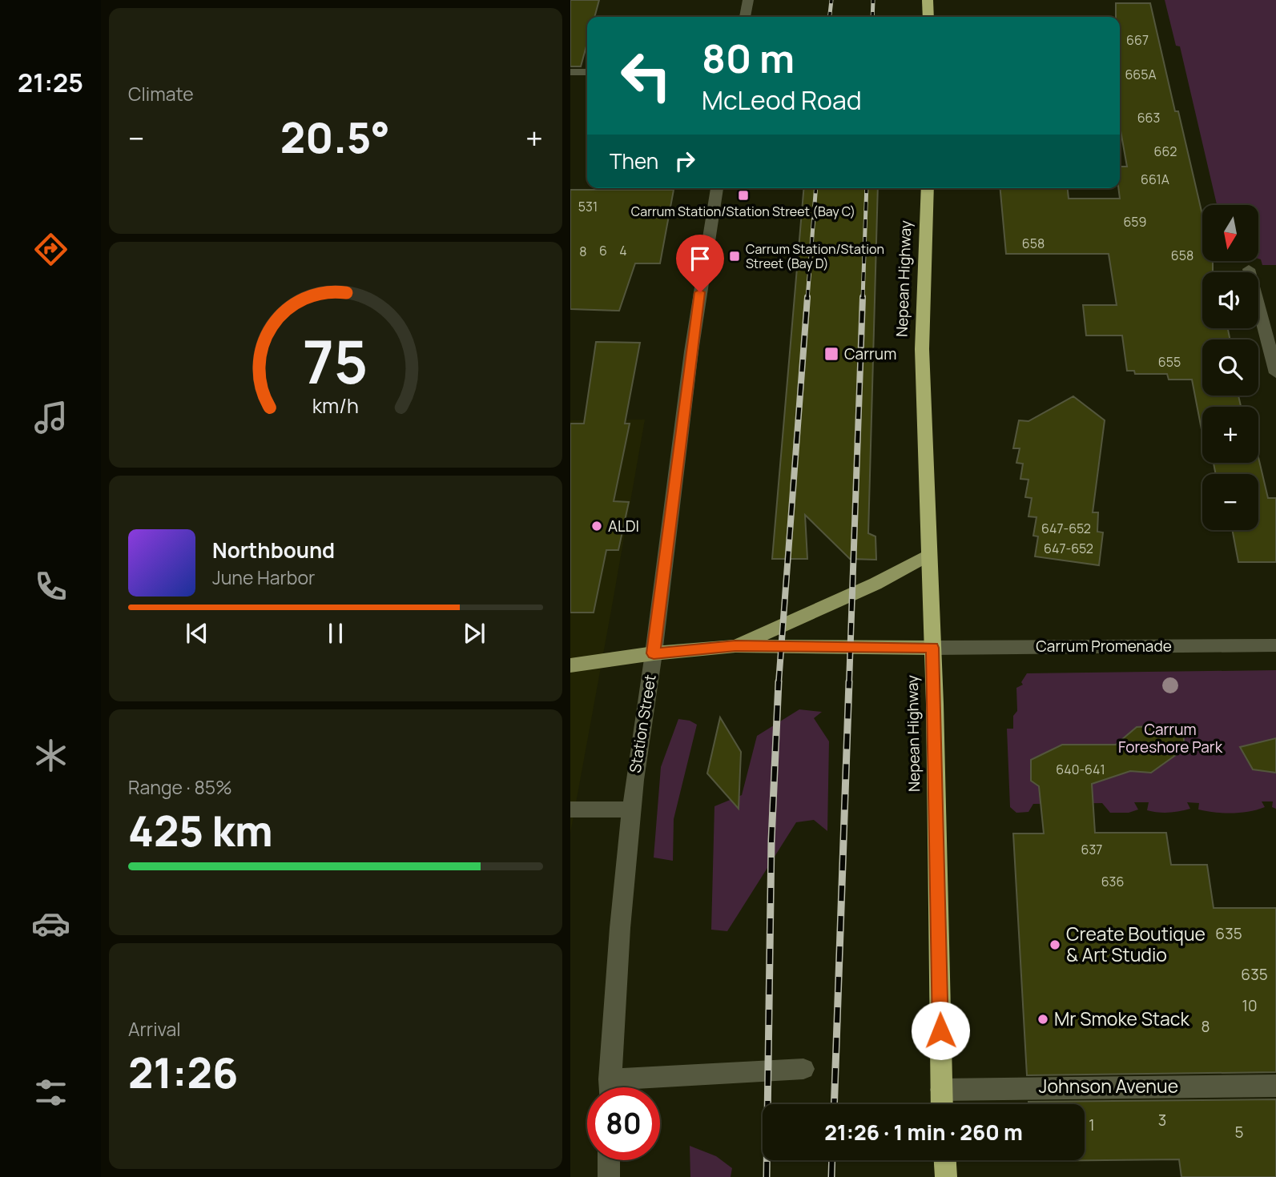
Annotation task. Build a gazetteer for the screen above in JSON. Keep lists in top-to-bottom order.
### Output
{
  "streets": {
    "highway": ["Nepean Highway"],
    "street": ["Carrum Promenade", "Station Street", "Johnson Avenue"]
  },
  "crossings": [
    ["Nepean Highway", "Carrum Promenade"],
    ["Nepean Highway", "Johnson Avenue"]
  ],
  "parks": ["Carrum Foreshore Park"],
  "places": {
    "transit": ["Carrum Station/Station Street (Bay C)", "Carrum Station/Station Street (Bay D)", "Carrum"],
    "other": ["ALDI", "Create Boutique & Art Studio", "Mr Smoke Stack"]
  },
  "house_numbers": [
    "667",
    "665A",
    "663",
    "662",
    "661A",
    "531",
    "659",
    "658",
    "6",
    "4",
    "8",
    "658",
    "655",
    "647-652",
    "647-652",
    "640-641",
    "637",
    "636",
    "635",
    "635",
    "10",
    "8",
    "3",
    "1",
    "5"
  ],
  "north": "bottom",
  "page": {
    "tabs": "21:25",
    "tile": [
      "Climate",
      ["Range · 85%", "425 km"],
      ["Arrival", "21:26"]
    ],
    "turn": ["80 m", "McLeod Road"],
    "heat": ["−", "20.5°", "+"],
    "then": "Then",
    "map_buttons": ["+", "−"],
    "song": ["Northbound", "June Harbor"],
    "limit": "80",
    "trip": "21:26 · 1 min · 260 m",
    "gauge": ["75", "km/h"]
  }
}
